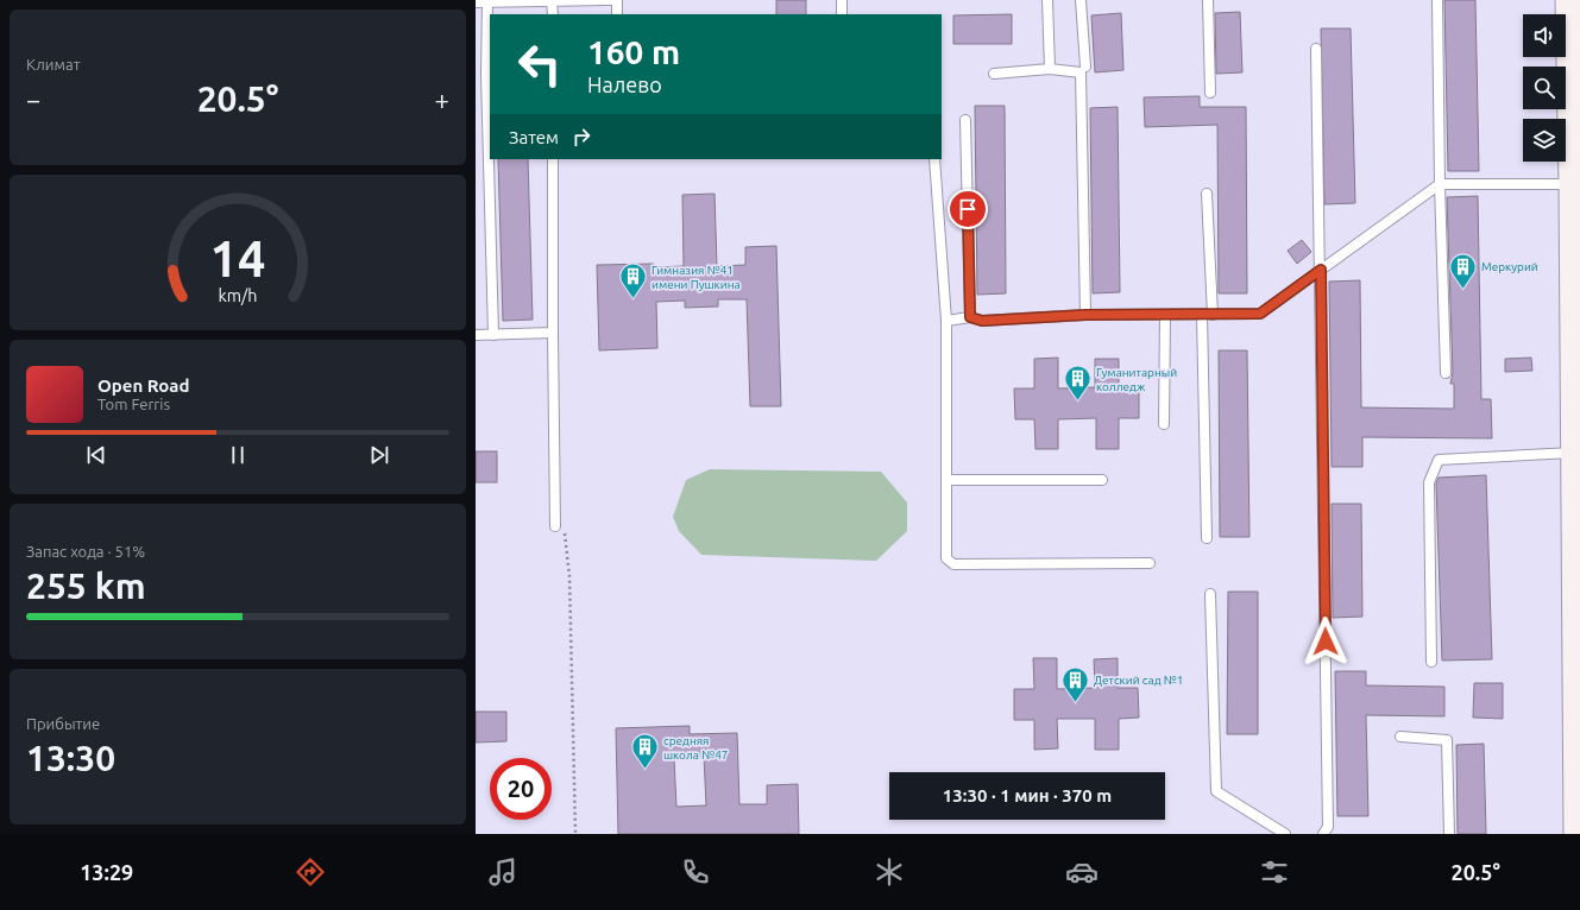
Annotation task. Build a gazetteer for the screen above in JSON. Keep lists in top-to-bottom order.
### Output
{
  "places": {
    "building": [
      "Меркурий",
      "Гимназия №41 имени Пушкина",
      "Гуманитарный колледж",
      "Детский сад №1",
      "средняя школа №47"
    ]
  },
  "page": {
    "tile": [
      "Климат",
      ["Запас хода · 51%", "255 km"],
      ["Прибытие", "13:30"]
    ],
    "turn": ["160 m", "Налево"],
    "heat": ["−", "20.5°", "+"],
    "then": "Затем",
    "song": ["Open Road", "Tom Ferris"],
    "limit": "20",
    "trip": "13:30 · 1 мин · 370 m",
    "tabs": ["13:29", "20.5°"],
    "gauge": ["14", "km/h"]
  }
}
